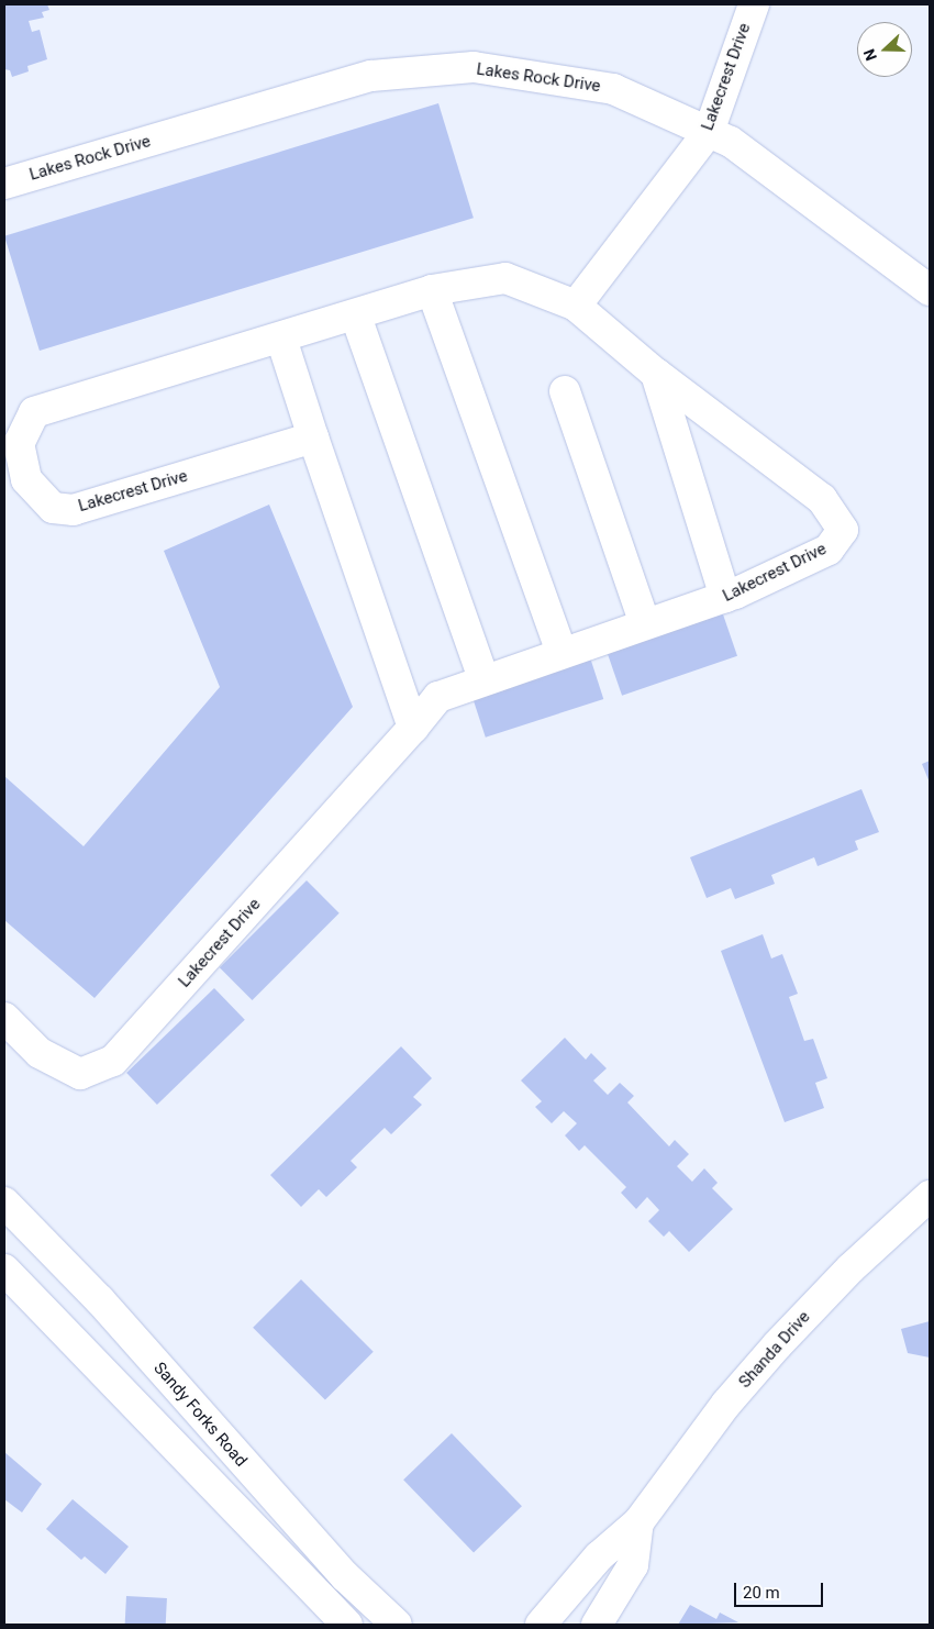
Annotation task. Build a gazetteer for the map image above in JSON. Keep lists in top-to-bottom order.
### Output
{
  "streets": {
    "street": [
      "Lakecrest Drive",
      "Lakes Rock Drive",
      "Shanda Drive",
      "Sandy Forks Road"
    ]
  },
  "crossings": [
    ["Lakecrest Drive", "Lakes Rock Drive"]
  ],
  "scale_bar": "20 m",
  "north": "left"
}
